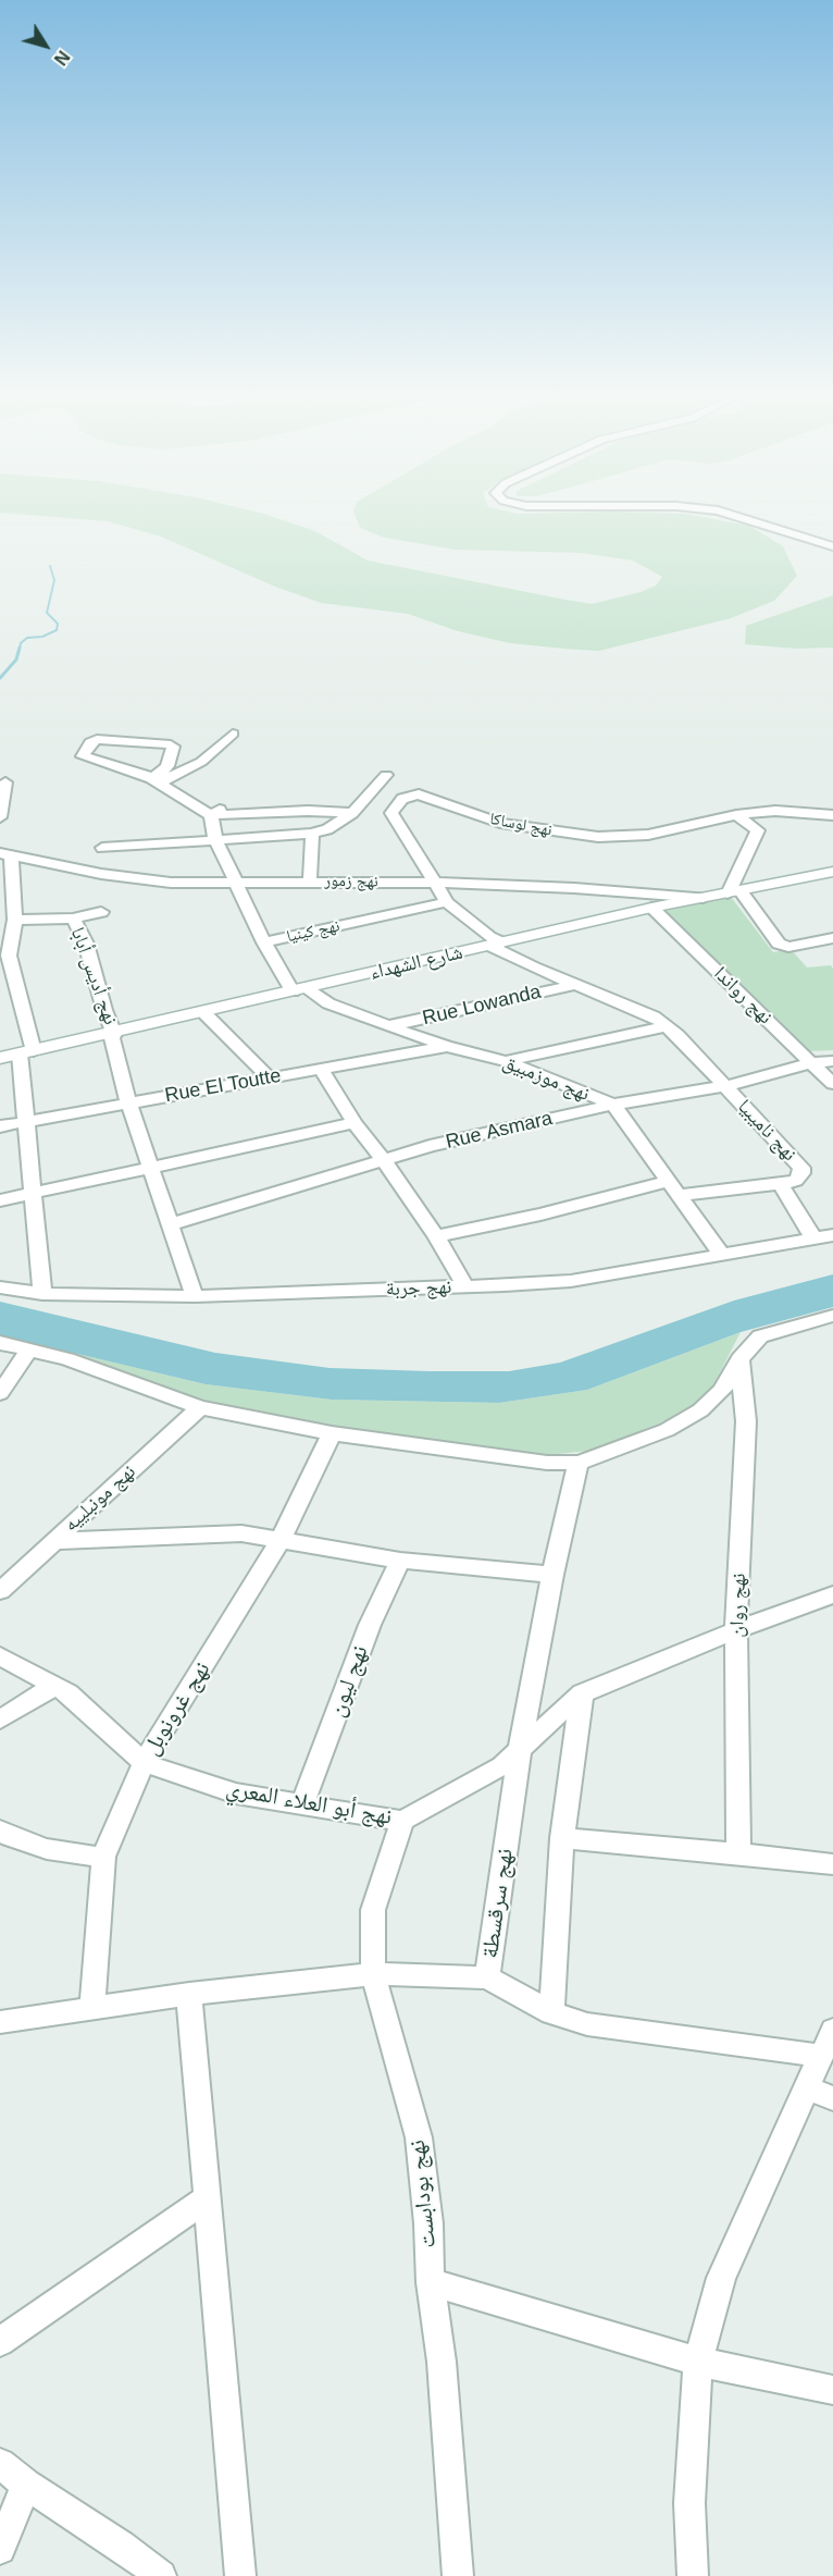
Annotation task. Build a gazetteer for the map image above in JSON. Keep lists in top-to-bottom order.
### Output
{
  "streets": {
    "main road": ["شارع الشهداء"],
    "street": [
      "نهج لوساكا",
      "نهج زمور",
      "نهج كينيا",
      "نهج أديس أبابا",
      "نهج رواندا",
      "Rue Lowanda",
      "نهج موزمبيق",
      "Rue El Toutte",
      "Rue Asmara",
      "نهج ناميبيا",
      "نهج جربة",
      "نهج مونبلييه",
      "نهج روان",
      "نهج ليون",
      "نهج غرونوبل",
      "نهج أبو العلاء المعري",
      "نهج سرقسطة",
      "نهج بودابست"
    ]
  },
  "crossings": [
    ["نهج لوساكا", "نهج زمور"],
    ["نهج لوساكا", "نهج كينيا"],
    ["نهج لوساكا", "شارع الشهداء"],
    ["نهج لوساكا", "نهج ناميبيا"],
    ["نهج زمور", "نهج كينيا"],
    ["نهج زمور", "شارع الشهداء"],
    ["شارع الشهداء", "نهج أديس أبابا"],
    ["شارع الشهداء", "نهج رواندا"],
    ["شارع الشهداء", "نهج موزمبيق"],
    ["شارع الشهداء", "نهج ناميبيا"],
    ["نهج أديس أبابا", "Rue El Toutte"],
    ["نهج أديس أبابا", "Rue Asmara"],
    ["نهج أديس أبابا", "نهج جربة"],
    ["نهج رواندا", "Rue Asmara"],
    ["Rue Lowanda", "نهج موزمبيق"],
    ["Rue Lowanda", "نهج ناميبيا"],
    ["نهج موزمبيق", "Rue El Toutte"],
    ["نهج موزمبيق", "Rue Asmara"],
    ["نهج موزمبيق", "نهج ناميبيا"],
    ["نهج موزمبيق", "نهج جربة"],
    ["Rue Asmara", "نهج ناميبيا"],
    ["نهج روان", "نهج أبو العلاء المعري"],
    ["نهج ليون", "نهج أبو العلاء المعري"],
    ["نهج غرونوبل", "نهج أبو العلاء المعري"],
    ["نهج غرونوبل", "نهج سرقسطة"],
    ["نهج أبو العلاء المعري", "نهج سرقسطة"],
    ["نهج أبو العلاء المعري", "نهج بودابست"],
    ["نهج سرقسطة", "نهج بودابست"]
  ],
  "north": "bottom right"
}
